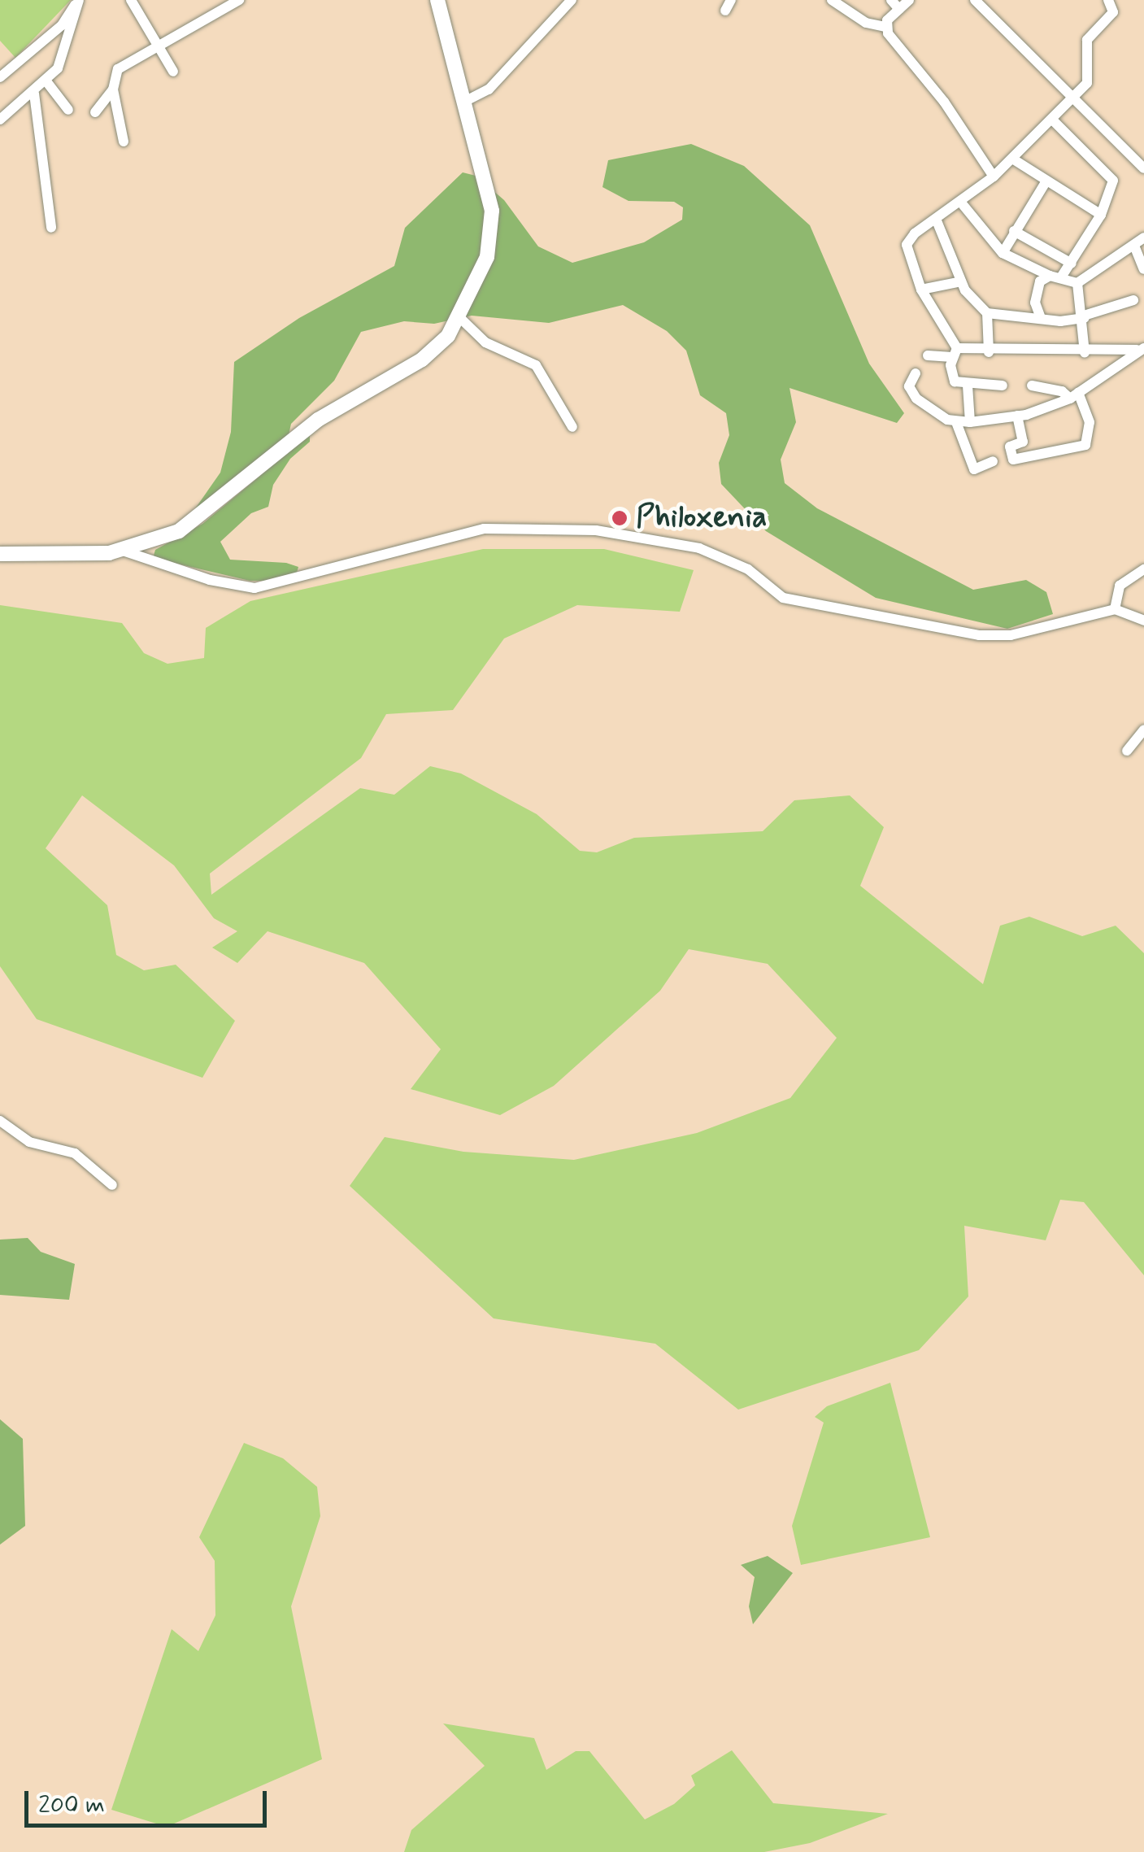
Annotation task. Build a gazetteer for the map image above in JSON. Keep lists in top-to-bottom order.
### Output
{
  "places": ["Philoxenia"],
  "scale_bar": "200 m"
}
